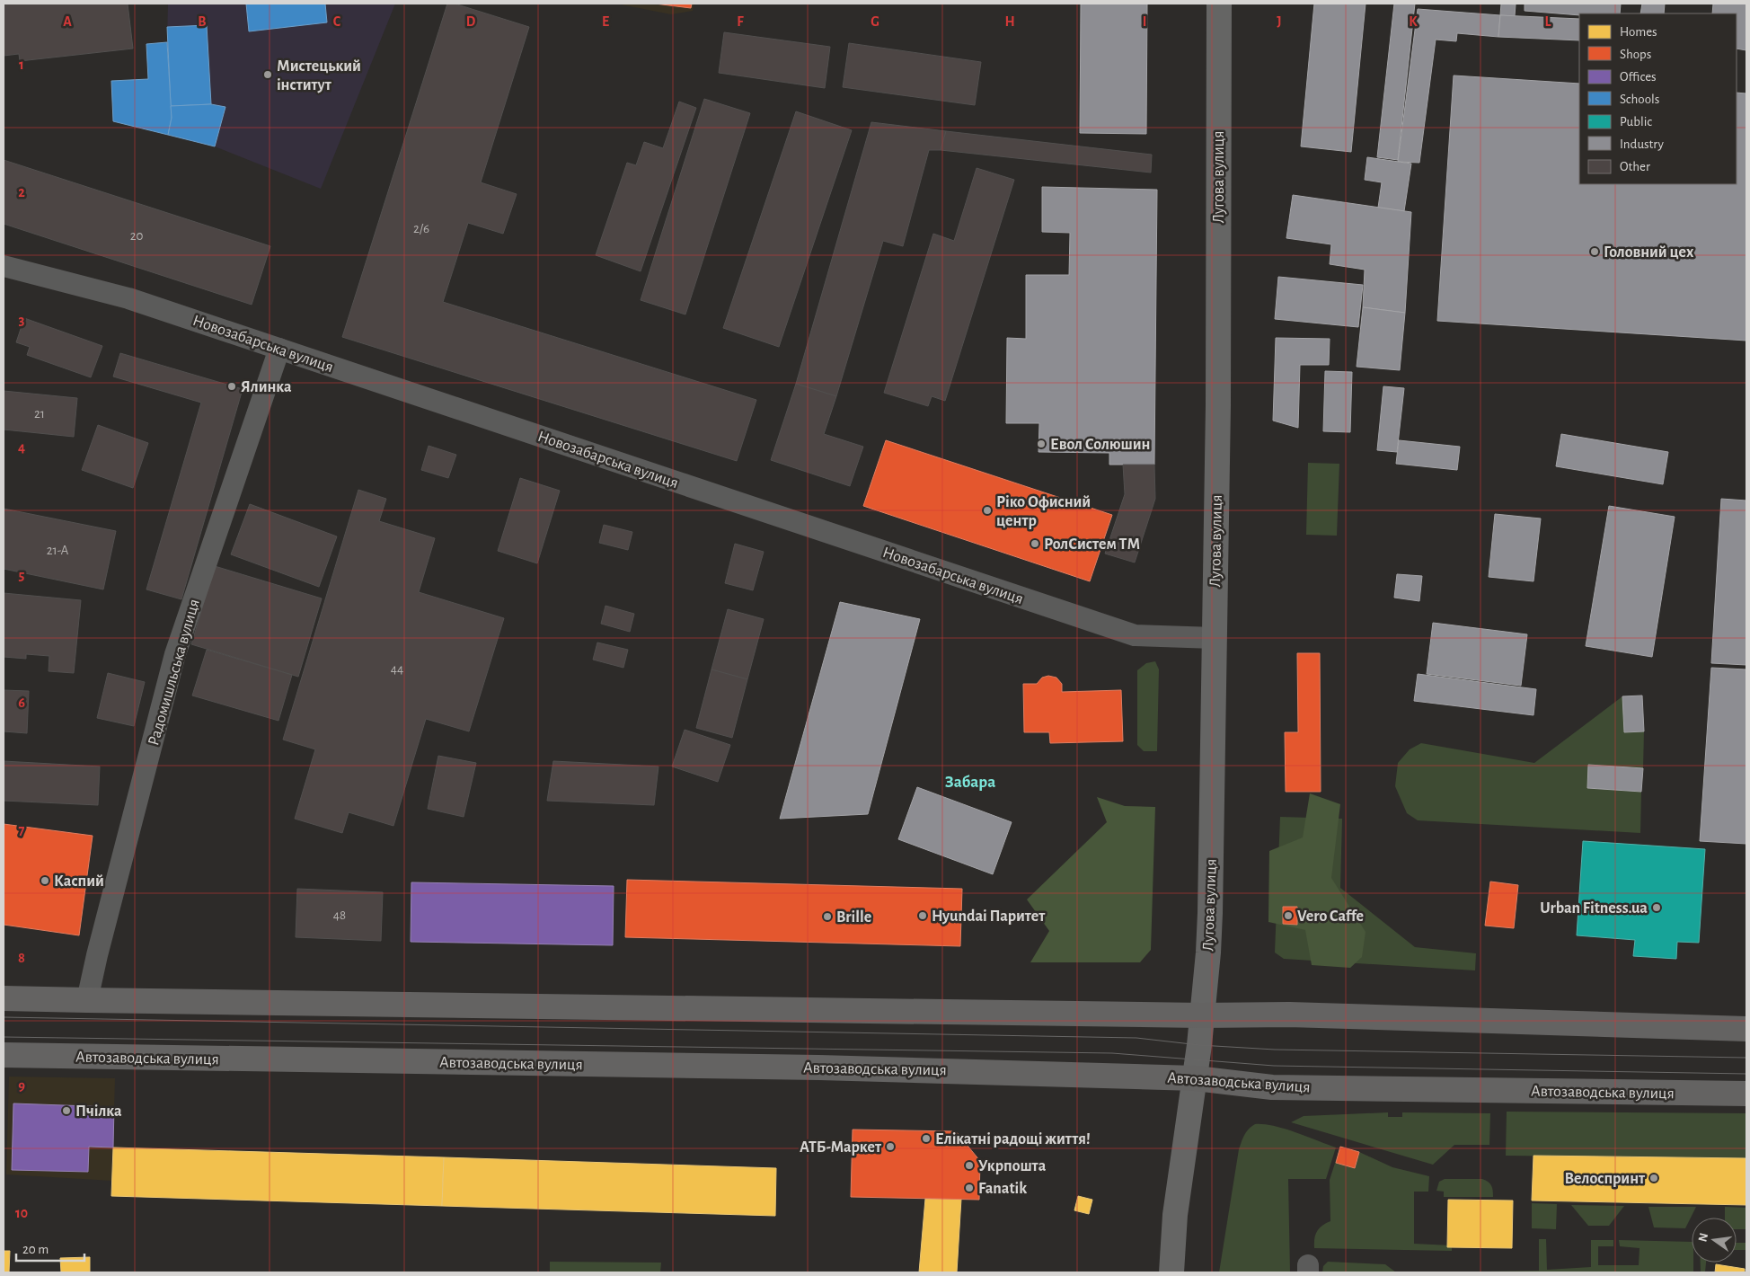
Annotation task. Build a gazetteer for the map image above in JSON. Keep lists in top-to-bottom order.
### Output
{
  "streets": {
    "main road": ["Лугова вулиця", "Автозаводська вулиця"],
    "street": ["Новозабарська вулиця", "Радомишльська вулиця"]
  },
  "crossings": [
    ["Лугова вулиця", "Новозабарська вулиця"],
    ["Лугова вулиця", "Автозаводська вулиця"],
    ["Новозабарська вулиця", "Радомишльська вулиця"]
  ],
  "districts": ["Забара"],
  "places": [
    "Мистецький інститут",
    "Головний цех",
    "Ялинка",
    "Евол Солюшин",
    "Ріко Офисний центр",
    "РолСистем ТМ",
    "Каспий",
    "Urban Fitness.ua",
    "Hyundai Паритет",
    "Vero Caffe",
    "Brille",
    "Пчілка",
    "Елікатні радощі життя!",
    "АТБ-Маркет",
    "Укрпошта",
    "Велоспринт",
    "Fanatik"
  ],
  "house_numbers": [
    "2/6",
    "20",
    "21",
    "21-А",
    "44",
    "48"
  ],
  "legend": [
    "Homes",
    "Shops",
    "Offices",
    "Schools",
    "Public",
    "Industry",
    "Other"
  ],
  "scale_bar": "20 m",
  "north": "left",
  "grid": {
    "columns": [
      "A",
      "B",
      "C",
      "D",
      "E",
      "F",
      "G",
      "H",
      "I",
      "J",
      "K",
      "L"
    ],
    "rows": [
      "1",
      "2",
      "3",
      "4",
      "5",
      "6",
      "7",
      "8",
      "9",
      "10"
    ]
  }
}
